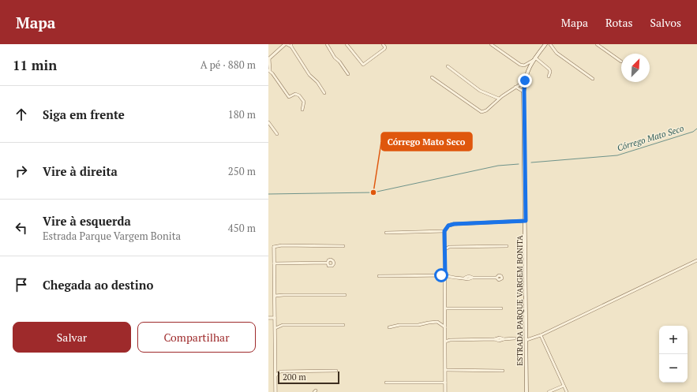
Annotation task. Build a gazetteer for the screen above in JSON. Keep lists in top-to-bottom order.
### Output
{
  "streets": {
    "main road": ["ESTRADA PARQUE VARGEM BONITA"]
  },
  "water": ["Córrego Mato Seco"],
  "places": ["Córrego Mato Seco"],
  "scale_bar": "200 m",
  "north": "top right",
  "page": {
    "header": "Mapa",
    "nav": ["Mapa", "Rotas", "Salvos"],
    "heading": ["11 min", "A pé · 880 m"],
    "list": [
      ["Siga em frente", "180 m"],
      ["Vire à direita", "250 m"],
      ["Vire à esquerda", "Estrada Parque Vargem Bonita", "450 m"],
      "Chegada ao destino"
    ],
    "buttons": ["Salvar", "Compartilhar"],
    "map_buttons": ["+", "−"],
    "scale": "200 m"
  }
}
